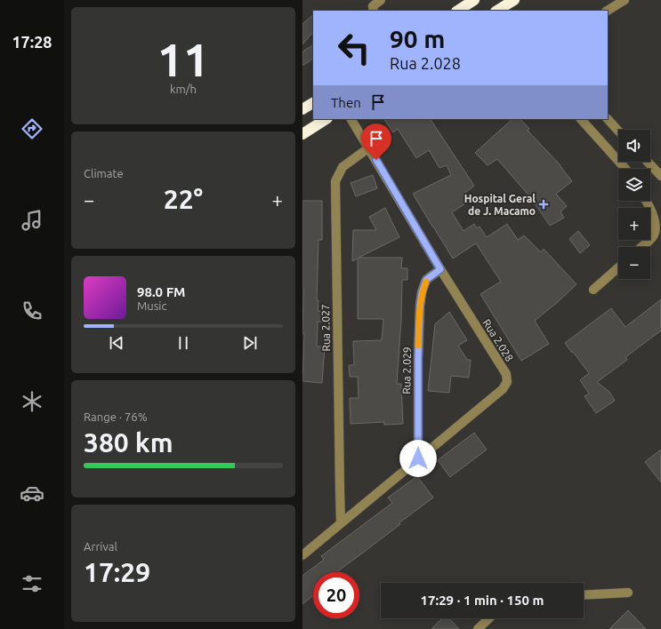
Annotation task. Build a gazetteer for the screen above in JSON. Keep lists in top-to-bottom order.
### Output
{
  "streets": {
    "street": ["Rua 2.027", "Rua 2.028", "Rua 2.029"]
  },
  "crossings": [
    ["Rua 2.027", "Rua 2.028"],
    ["Rua 2.028", "Rua 2.029"]
  ],
  "places": {
    "health": ["Hospital Geral de J. Macamo"]
  },
  "page": {
    "tabs": "17:28",
    "tile": [
      ["11", "km/h"],
      "Climate",
      ["Range · 76%", "380 km"],
      ["Arrival", "17:29"]
    ],
    "turn": ["90 m", "Rua 2.028"],
    "then": "Then",
    "map_buttons": ["+", "−"],
    "heat": ["−", "22°", "+"],
    "song": ["98.0 FM", "Music"],
    "limit": "20",
    "trip": "17:29 · 1 min · 150 m"
  }
}
